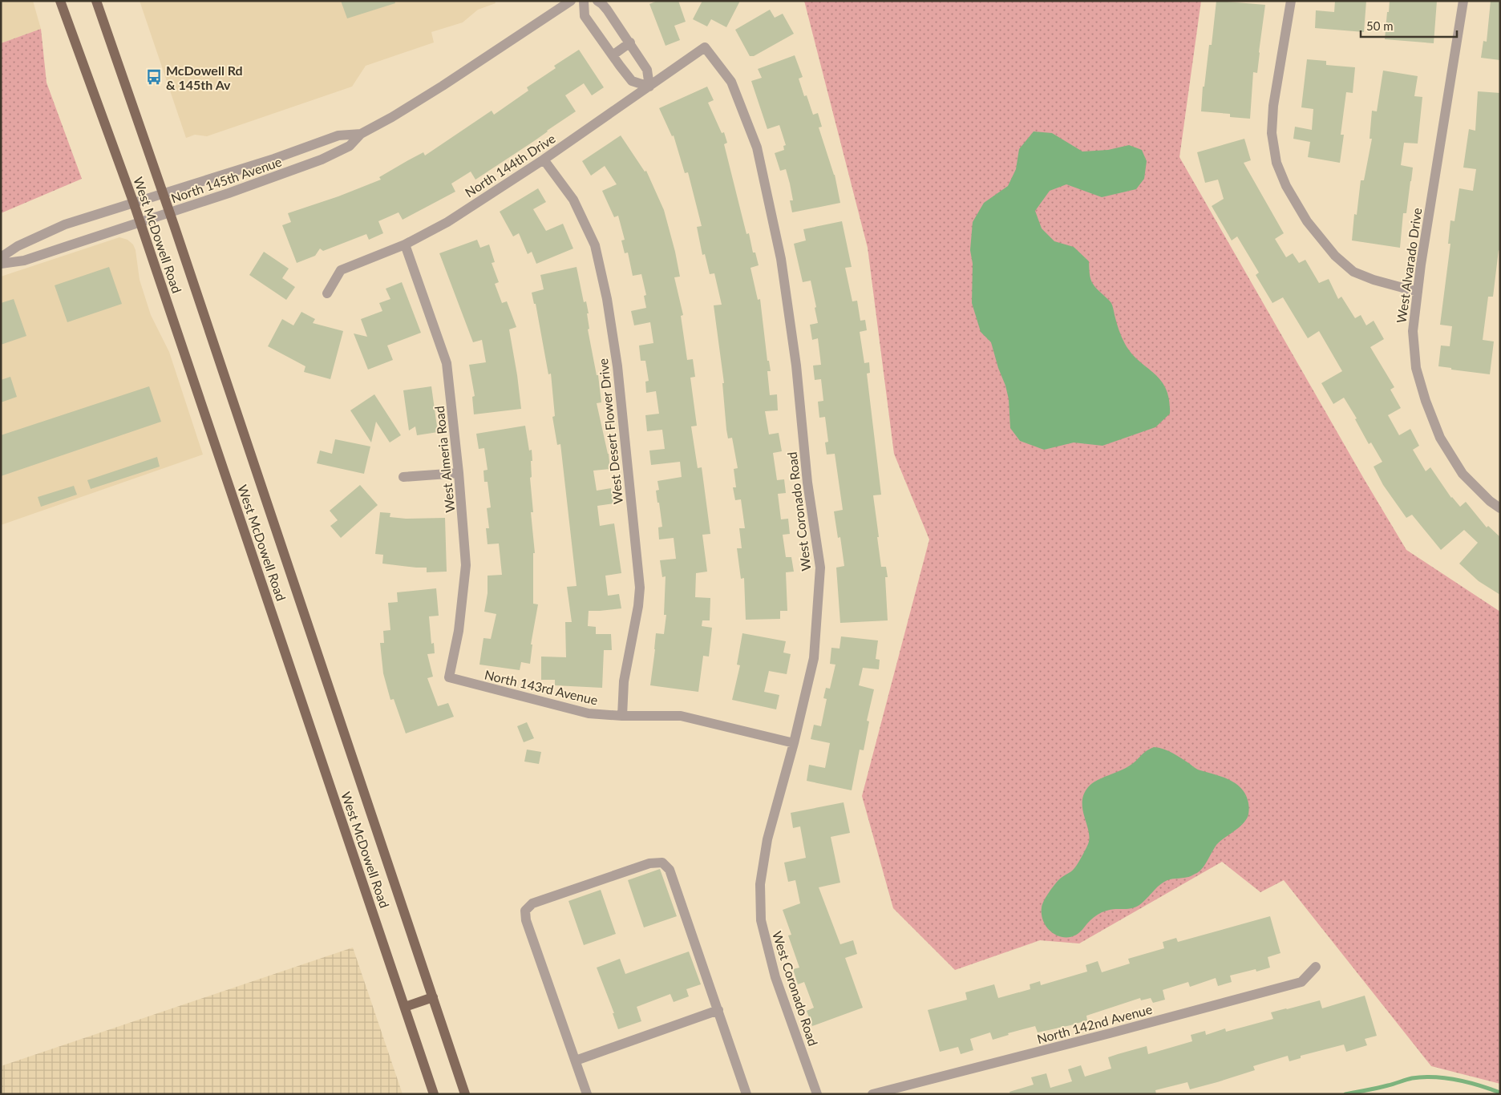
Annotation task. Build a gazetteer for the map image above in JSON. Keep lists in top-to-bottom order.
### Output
{
  "streets": {
    "main road": ["West McDowell Road"],
    "street": [
      "North 144th Drive",
      "North 145th Avenue",
      "West Alvarado Drive",
      "West Desert Flower Drive",
      "West Almeria Road",
      "West Coronado Road",
      "North 143rd Avenue",
      "North 142nd Avenue"
    ]
  },
  "crossings": [
    ["North 144th Drive", "West Desert Flower Drive"],
    ["North 144th Drive", "West Almeria Road"],
    ["North 144th Drive", "West Coronado Road"],
    ["North 145th Avenue", "West McDowell Road"],
    ["West Desert Flower Drive", "North 143rd Avenue"],
    ["West Almeria Road", "North 143rd Avenue"],
    ["West Coronado Road", "North 143rd Avenue"]
  ],
  "places": {
    "bus stop": ["McDowell Rd & 145th Av"]
  },
  "scale_bar": "50 m"
}
